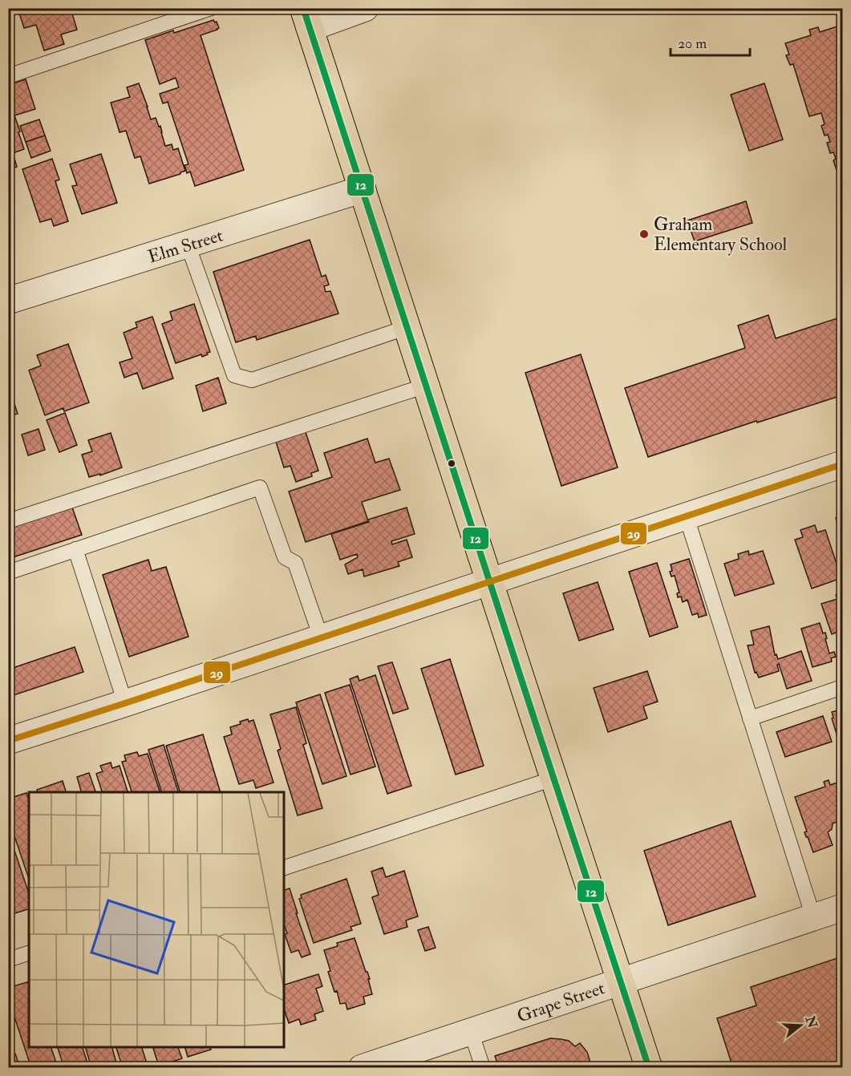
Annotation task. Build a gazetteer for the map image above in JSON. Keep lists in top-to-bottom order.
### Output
{
  "streets": {
    "street": ["Elm Street", "Grape Street"]
  },
  "places": ["Graham Elementary School"],
  "lines": ["transit line 12", "transit line 29"],
  "scale_bar": "20 m",
  "north": "right"
}
